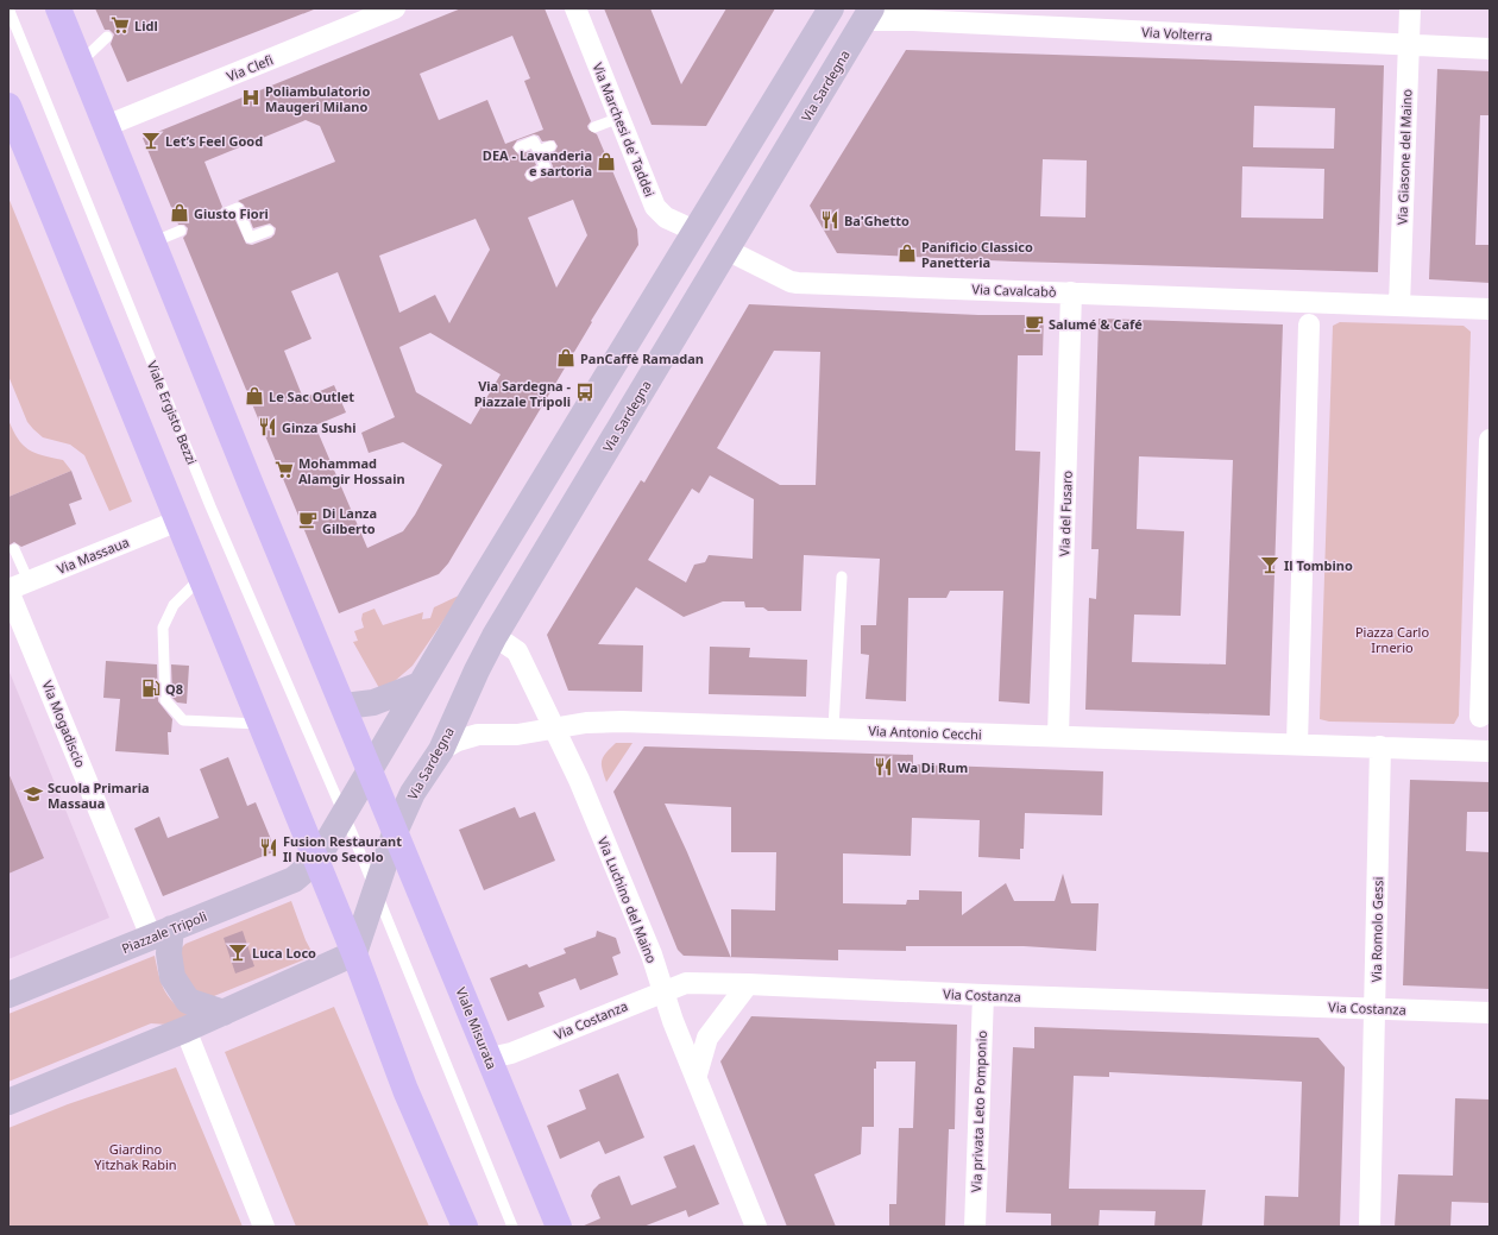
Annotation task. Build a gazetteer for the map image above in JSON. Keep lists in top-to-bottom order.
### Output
{
  "streets": {
    "main road": ["Via Sardegna", "Piazzale Tripoli", "Viale Misurata"],
    "street": [
      "Via Volterra",
      "Via Clefi",
      "Via Marchesi de' Taddei",
      "Via Giasone del Maino",
      "Via Cavalcabò",
      "Via del Fusaro",
      "Via Massaua",
      "Via Mogadiscio",
      "Via Antonio Cecchi",
      "Via Luchino del Maino",
      "Via Romolo Gessi",
      "Via Costanza",
      "Via privata Leto Pomponio"
    ],
    "lane": ["Viale Ergisto Bezzi"]
  },
  "crossings": [
    ["Via Volterra", "Via Sardegna"],
    ["Via Volterra", "Via Giasone del Maino"],
    ["Via Sardegna", "Via Cavalcabò"],
    ["Via Sardegna", "Via Antonio Cecchi"],
    ["Via Sardegna", "Viale Misurata"],
    ["Via Giasone del Maino", "Via Cavalcabò"],
    ["Via Cavalcabò", "Via del Fusaro"],
    ["Viale Ergisto Bezzi", "Piazzale Tripoli"],
    ["Via del Fusaro", "Via Antonio Cecchi"],
    ["Via Massaua", "Via Mogadiscio"],
    ["Via Mogadiscio", "Piazzale Tripoli"],
    ["Via Antonio Cecchi", "Via Luchino del Maino"],
    ["Via Luchino del Maino", "Via Costanza"],
    ["Via Romolo Gessi", "Via Costanza"],
    ["Via Costanza", "Viale Misurata"],
    ["Via Costanza", "Via privata Leto Pomponio"]
  ],
  "parks": ["Piazza Carlo Irnerio", "Giardino Yitzhak Rabin"],
  "places": {
    "supermarket": ["Lidl", "Mohammad Alamgir Hossain"],
    "hospital": ["Poliambulatorio Maugeri Milano"],
    "bar": ["Let’s Feel Good", "Il Tombino", "Luca Loco"],
    "shop": [
      "DEA - Lavanderia e sartoria",
      "Giusto Fiori",
      "Panificio Classico Panetteria",
      "PanCaffè Ramadan",
      "Le Sac Outlet"
    ],
    "restaurant": [
      "Ba'Ghetto",
      "Ginza Sushi",
      "Wa Di Rum",
      "Fusion Restaurant Il Nuovo Secolo"
    ],
    "cafe": ["Salumé & Café", "Di Lanza Gilberto"],
    "bus stop": ["Via Sardegna - Piazzale Tripoli"],
    "fuel station": ["Q8"],
    "school or university": ["Scuola Primaria Massaua"]
  }
}
